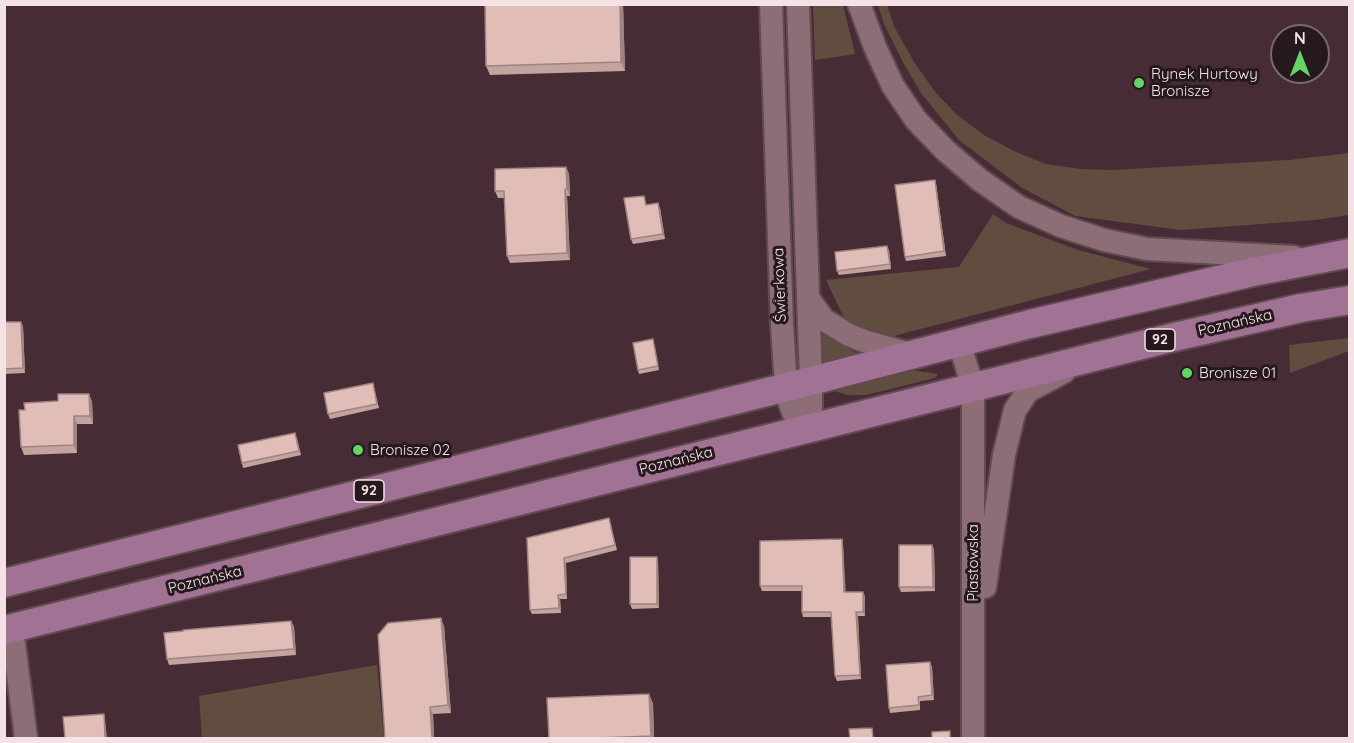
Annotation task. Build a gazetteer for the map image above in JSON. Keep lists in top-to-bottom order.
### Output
{
  "streets": {
    "main road": ["Poznańska", "92"],
    "street": ["Świerkowa", "Piastowska"]
  },
  "crossings": [
    ["Świerkowa", "Poznańska"],
    ["Świerkowa", "92"],
    ["Poznańska", "Piastowska"],
    ["92", "Piastowska"]
  ],
  "places": ["Rynek Hurtowy Bronisze", "Bronisze 01", "Bronisze 02"],
  "north": "top"
}
